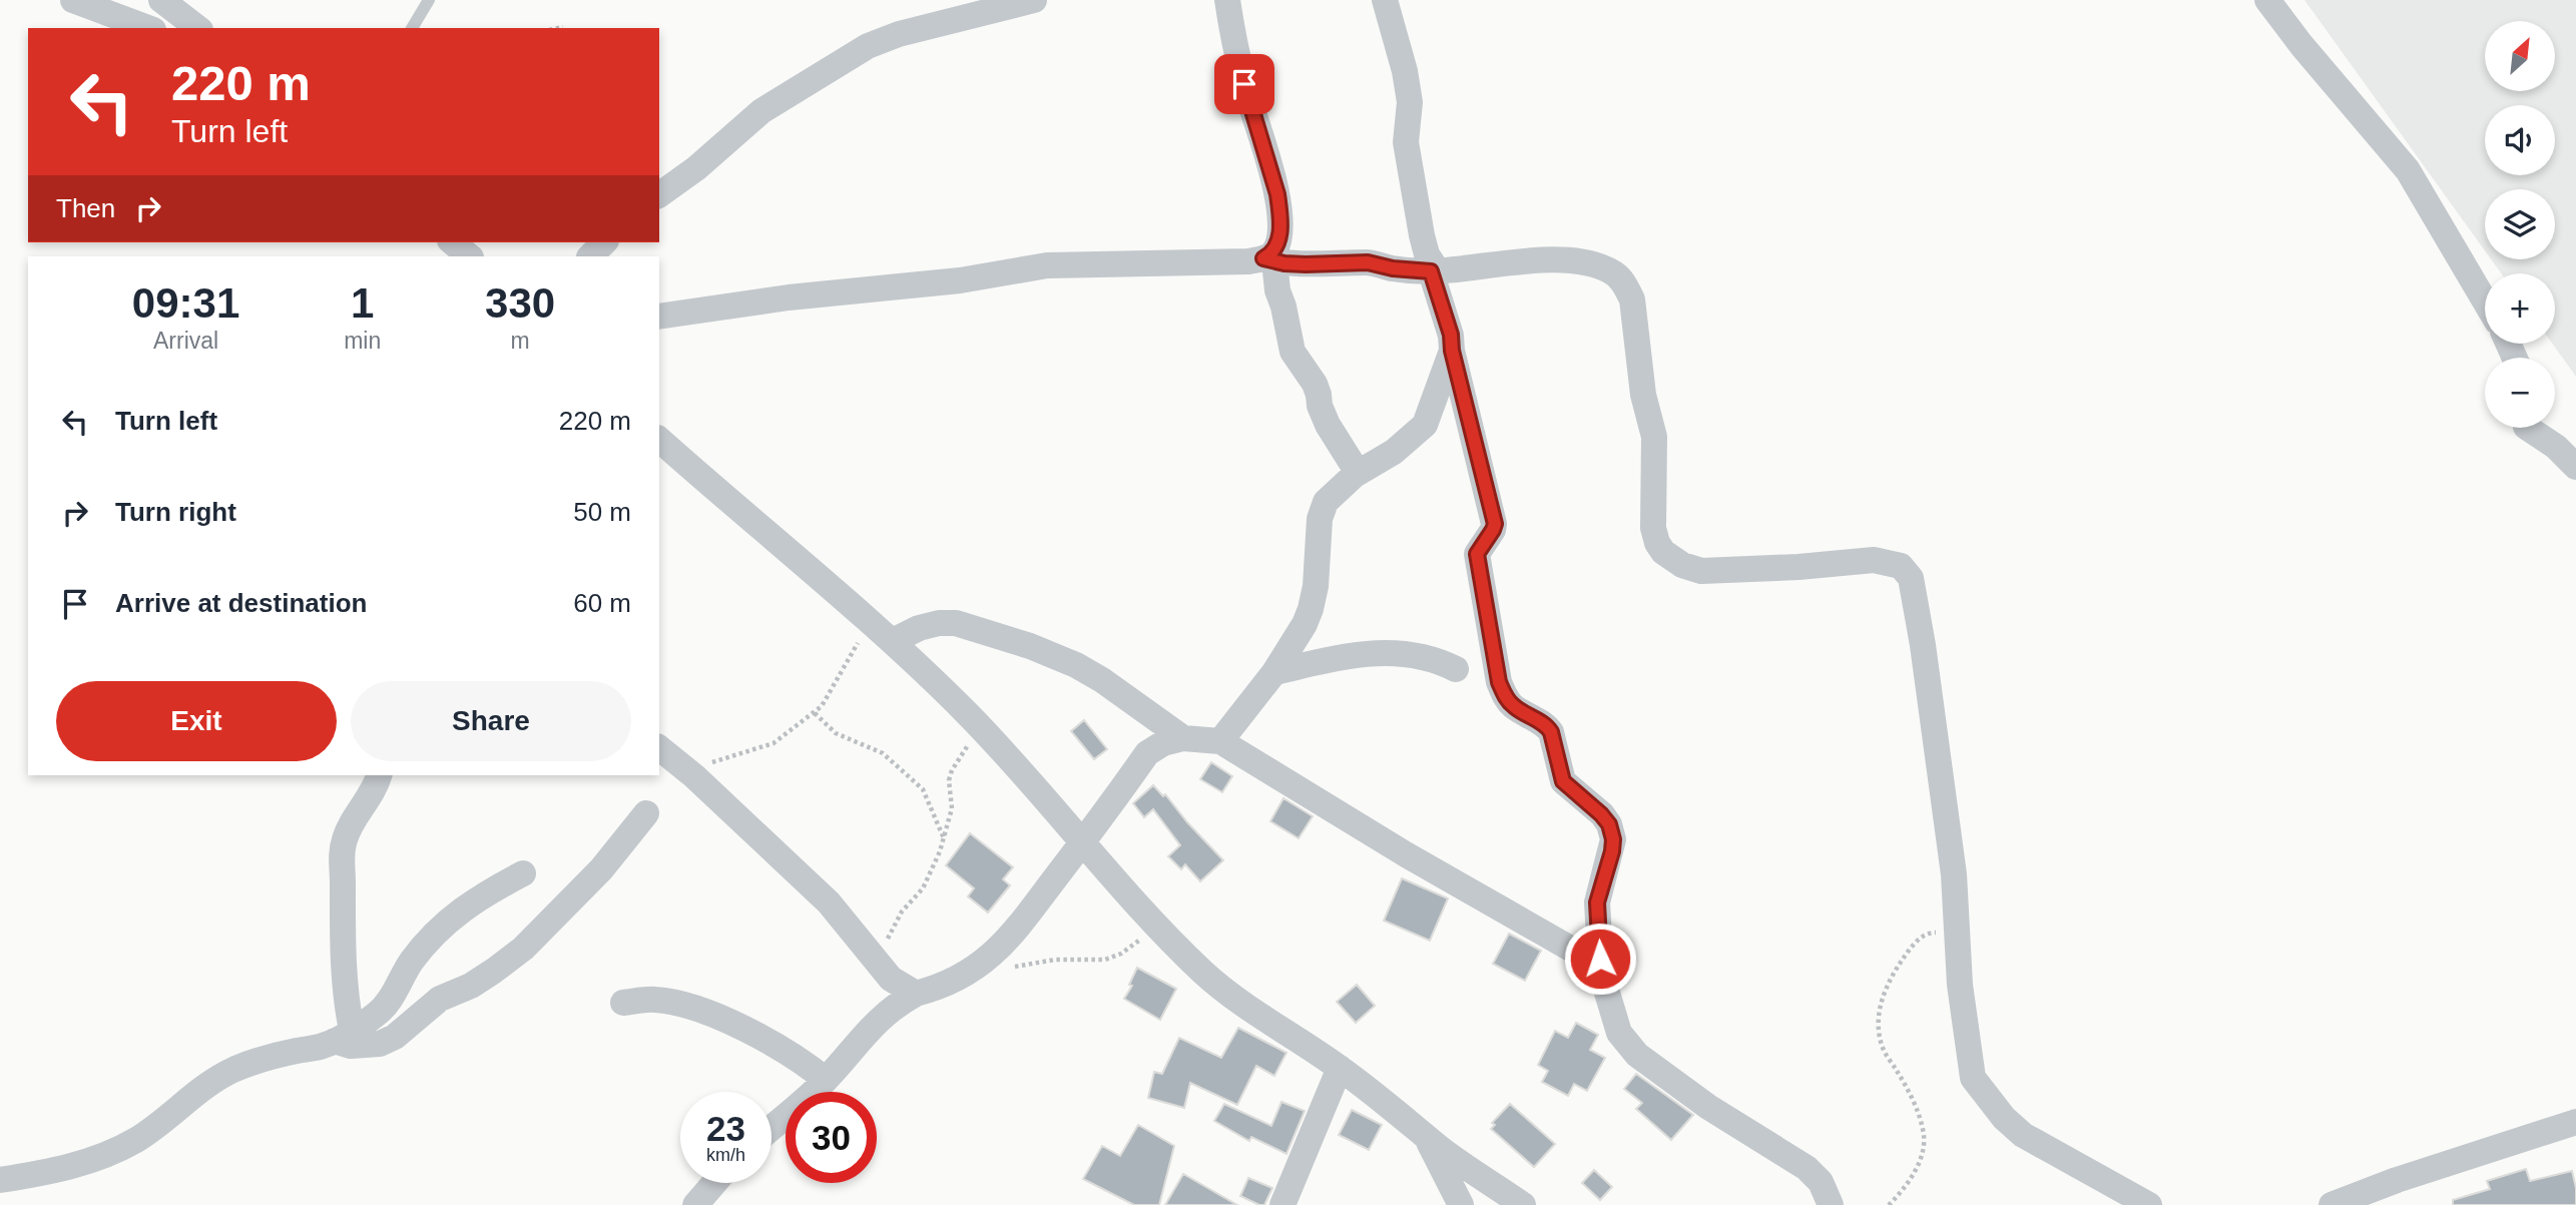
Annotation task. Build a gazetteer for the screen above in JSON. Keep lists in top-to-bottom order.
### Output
{
  "north": "top right",
  "page": {
    "map_buttons": ["+", "−"],
    "turn": ["220 m", "Turn left"],
    "then": "Then",
    "eta": [
      "09:31",
      "Arrival",
      "1",
      "min",
      "330",
      "m"
    ],
    "list": [
      {
        "name": "Turn left",
        "value": "220 m"
      },
      {
        "name": "Turn right",
        "value": "50 m"
      },
      {
        "name": "Arrive at destination",
        "value": "60 m"
      }
    ],
    "buttons": ["Exit", "Share"],
    "speed": "23 km/h",
    "limit": "30"
  }
}
